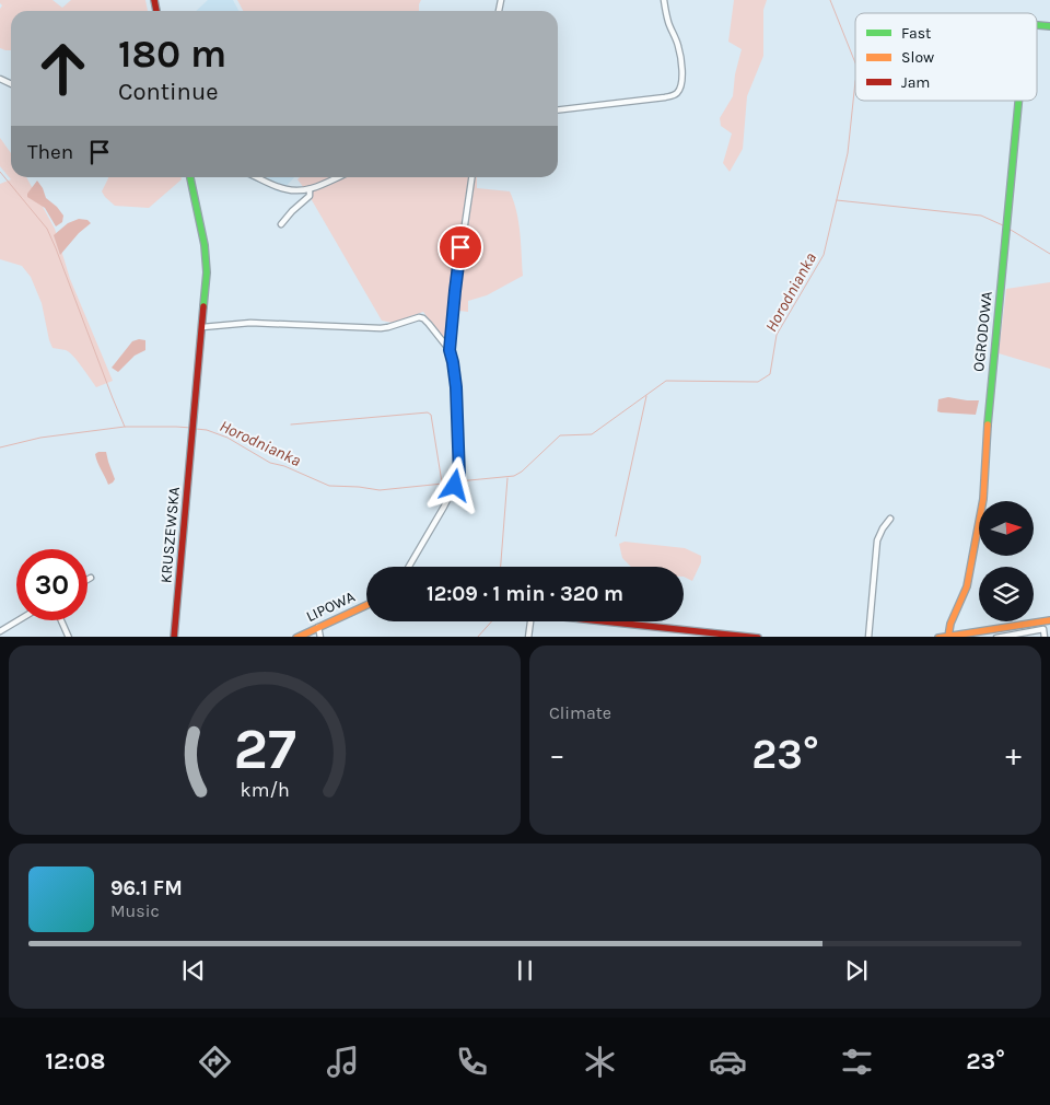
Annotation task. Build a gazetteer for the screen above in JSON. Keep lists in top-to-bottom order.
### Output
{
  "streets": {
    "street": ["OGRODOWA", "KRUSZEWSKA", "LIPOWA"]
  },
  "water": ["Horodnianka"],
  "legend": ["Fast", "Slow", "Jam"],
  "north": "right",
  "page": {
    "turn": ["180 m", "Continue"],
    "then": "Then",
    "limit": "30",
    "trip": "12:09 · 1 min · 320 m",
    "tile": "Climate",
    "heat": ["−", "23°", "+"],
    "song": ["96.1 FM", "Music"],
    "tabs": ["12:08", "23°"],
    "gauge": ["27", "km/h"]
  }
}
